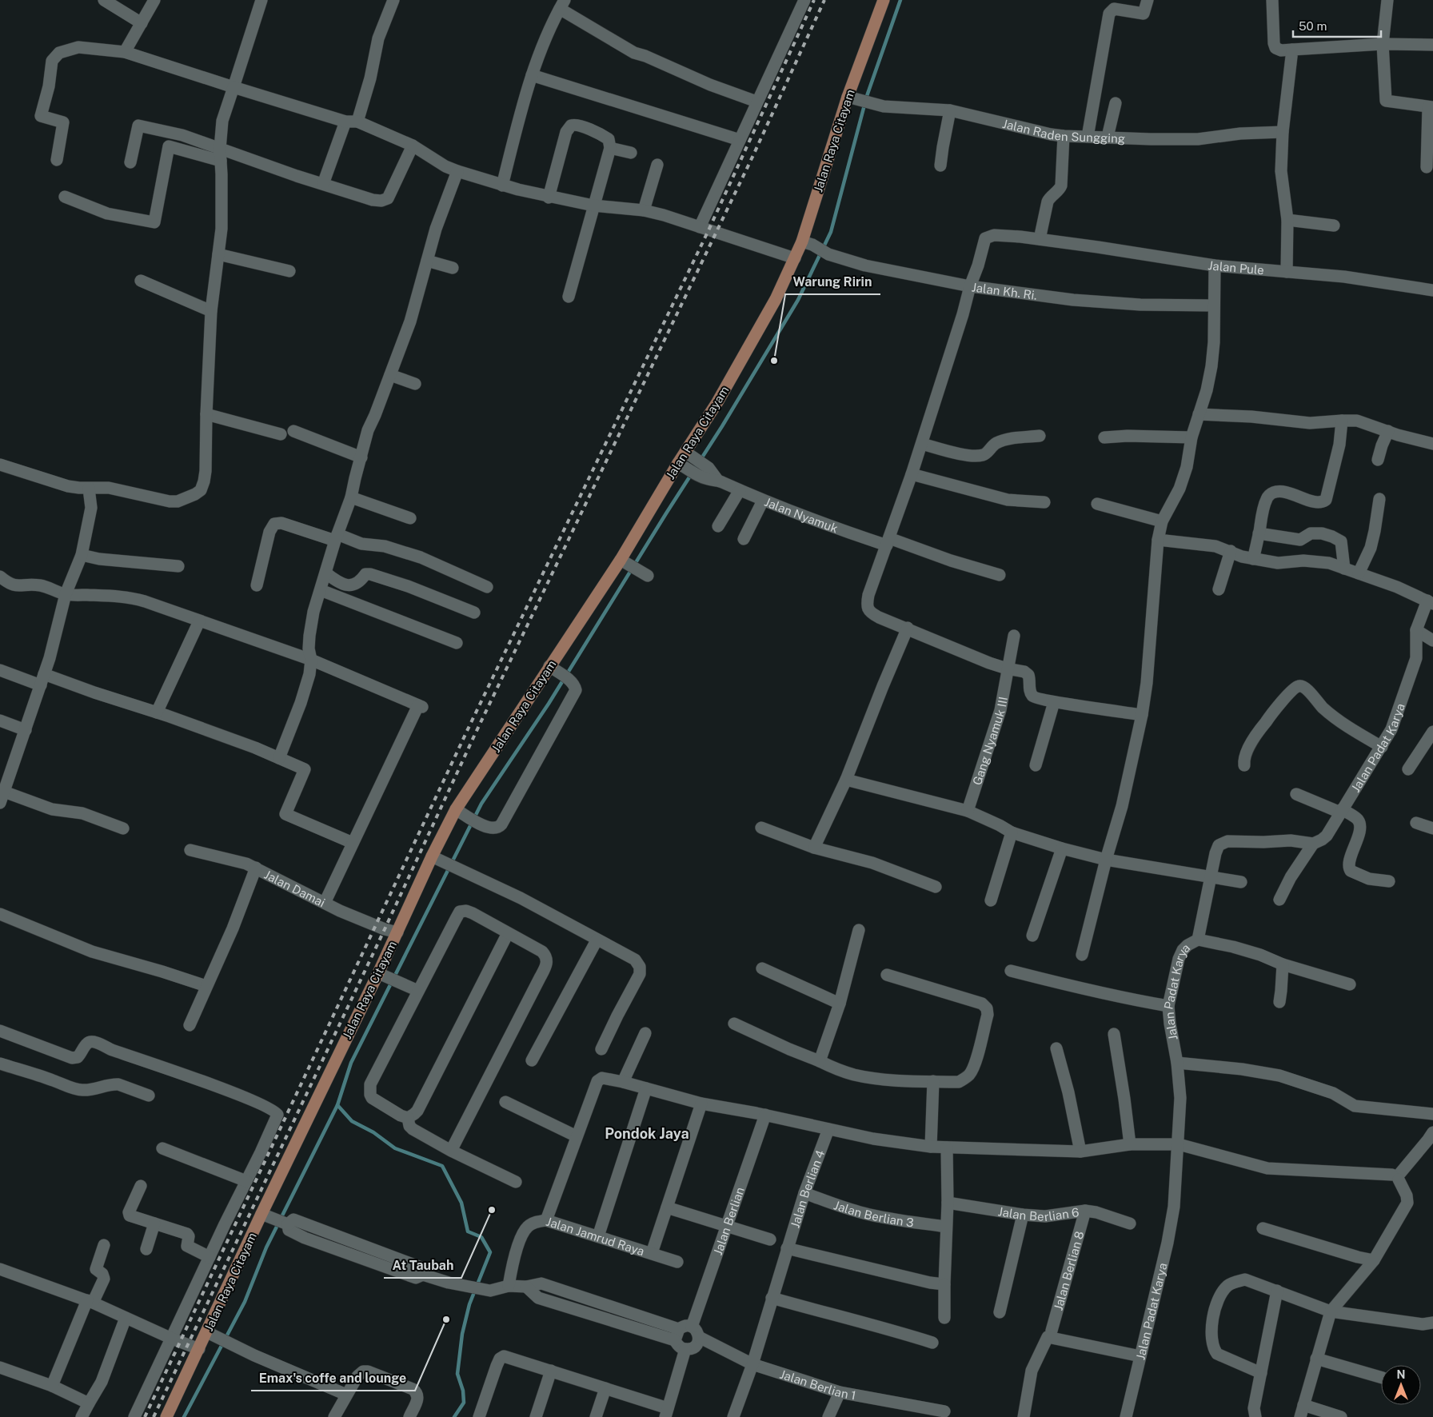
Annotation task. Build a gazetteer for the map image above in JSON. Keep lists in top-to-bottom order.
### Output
{
  "streets": {
    "main road": ["Jalan Raya Citayam"],
    "street": [
      "Jalan Raden Sungging",
      "Jalan Pule",
      "Jalan Kh. Ri.",
      "Jalan Nyamuk",
      "Gang Nyamuk III",
      "Jalan Padat Karya",
      "Jalan Damai",
      "Jalan Berlian 4",
      "Jalan Berlian 6",
      "Jalan Berlian 3",
      "Jalan Berlian",
      "Jalan Jamrud Raya",
      "Jalan Berlian 8",
      "Jalan Berlian 1"
    ]
  },
  "crossings": [
    ["Jalan Raden Sungging", "Jalan Raya Citayam"],
    ["Jalan Raya Citayam", "Jalan Kh. Ri."],
    ["Jalan Raya Citayam", "Jalan Nyamuk"],
    ["Jalan Raya Citayam", "Jalan Damai"],
    ["Jalan Pule", "Jalan Kh. Ri."],
    ["Jalan Berlian 4", "Jalan Berlian 3"],
    ["Jalan Berlian 4", "Jalan Berlian 1"],
    ["Jalan Berlian 6", "Jalan Berlian 8"],
    ["Jalan Berlian", "Jalan Berlian 1"]
  ],
  "districts": ["Pondok Jaya"],
  "places": ["Warung Ririn", "At Taubah", "Emax's coffe and lounge"],
  "scale_bar": "50 m",
  "north": "top"
}
